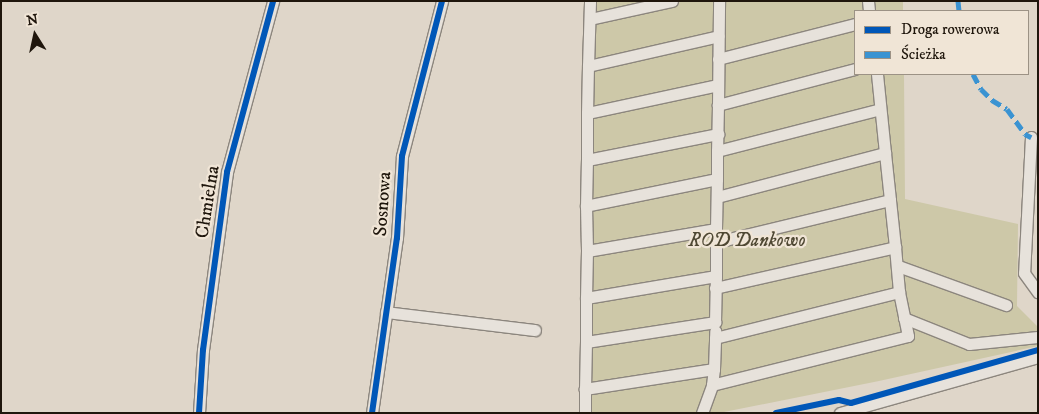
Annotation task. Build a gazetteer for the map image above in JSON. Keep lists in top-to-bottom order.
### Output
{
  "streets": {
    "street": ["Chmielna", "Sosnowa"]
  },
  "parks": ["ROD Dankowo"],
  "legend": ["Droga rowerowa", "Ścieżka"],
  "north": "top"
}
